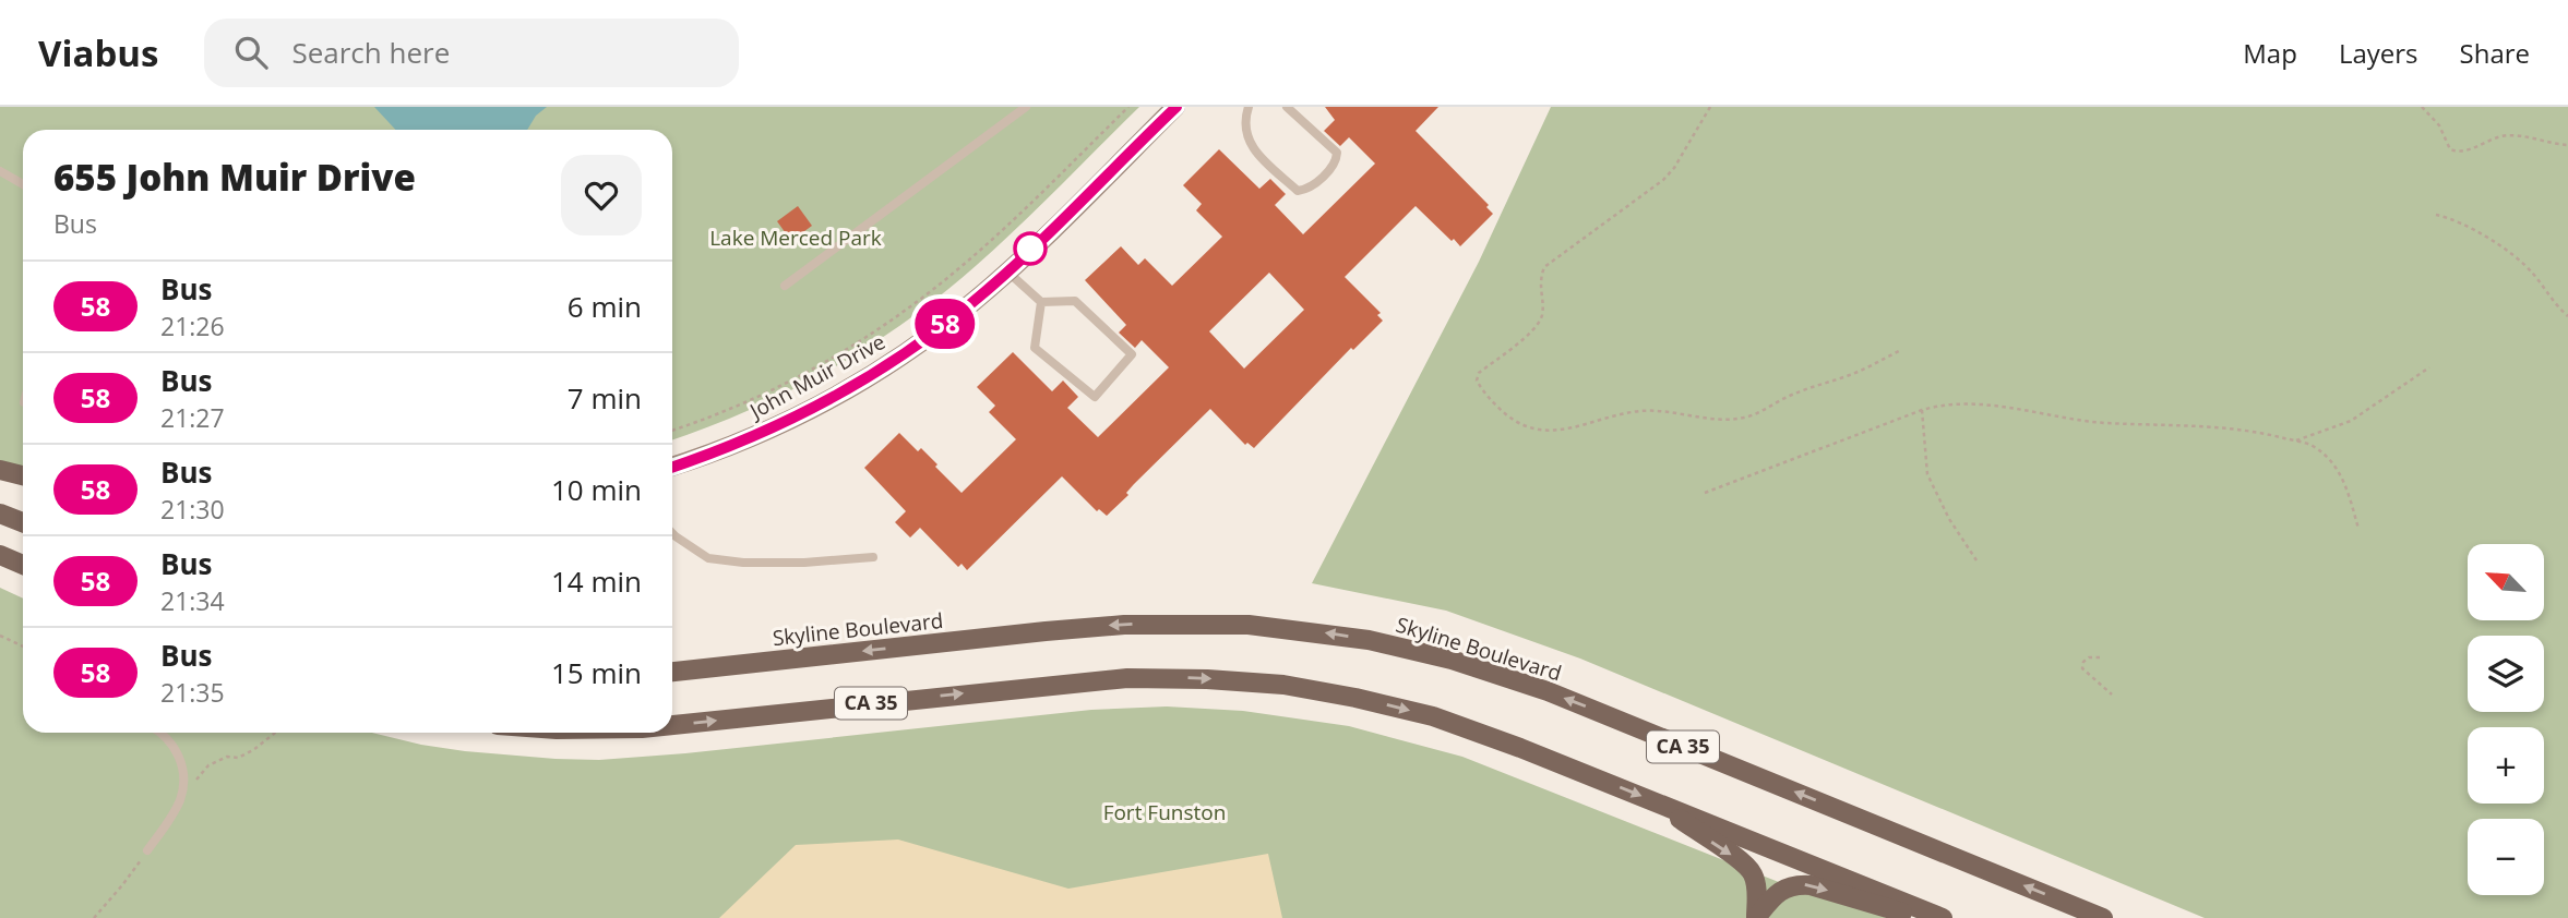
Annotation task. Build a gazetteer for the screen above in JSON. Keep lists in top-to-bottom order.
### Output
{
  "streets": {
    "main road": ["Skyline Boulevard", "CA 35"],
    "street": ["John Muir Drive"]
  },
  "parks": ["Lake Merced Park", "Fort Funston"],
  "lines": ["bus line 58"],
  "north": "top left",
  "page": {
    "header": "Viabus",
    "search": "Search here",
    "nav": ["Map", "Layers", "Share"],
    "on_map": "58",
    "heading": ["655 John Muir Drive", "Bus"],
    "list": [
      {
        "mark": "58",
        "name": "Bus",
        "note": "21:26",
        "value": "6 min"
      },
      {
        "mark": "58",
        "name": "Bus",
        "note": "21:27",
        "value": "7 min"
      },
      {
        "mark": "58",
        "name": "Bus",
        "note": "21:30",
        "value": "10 min"
      },
      {
        "mark": "58",
        "name": "Bus",
        "note": "21:34",
        "value": "14 min"
      },
      {
        "mark": "58",
        "name": "Bus",
        "note": "21:35",
        "value": "15 min"
      }
    ],
    "map_buttons": ["+", "−"]
  }
}
